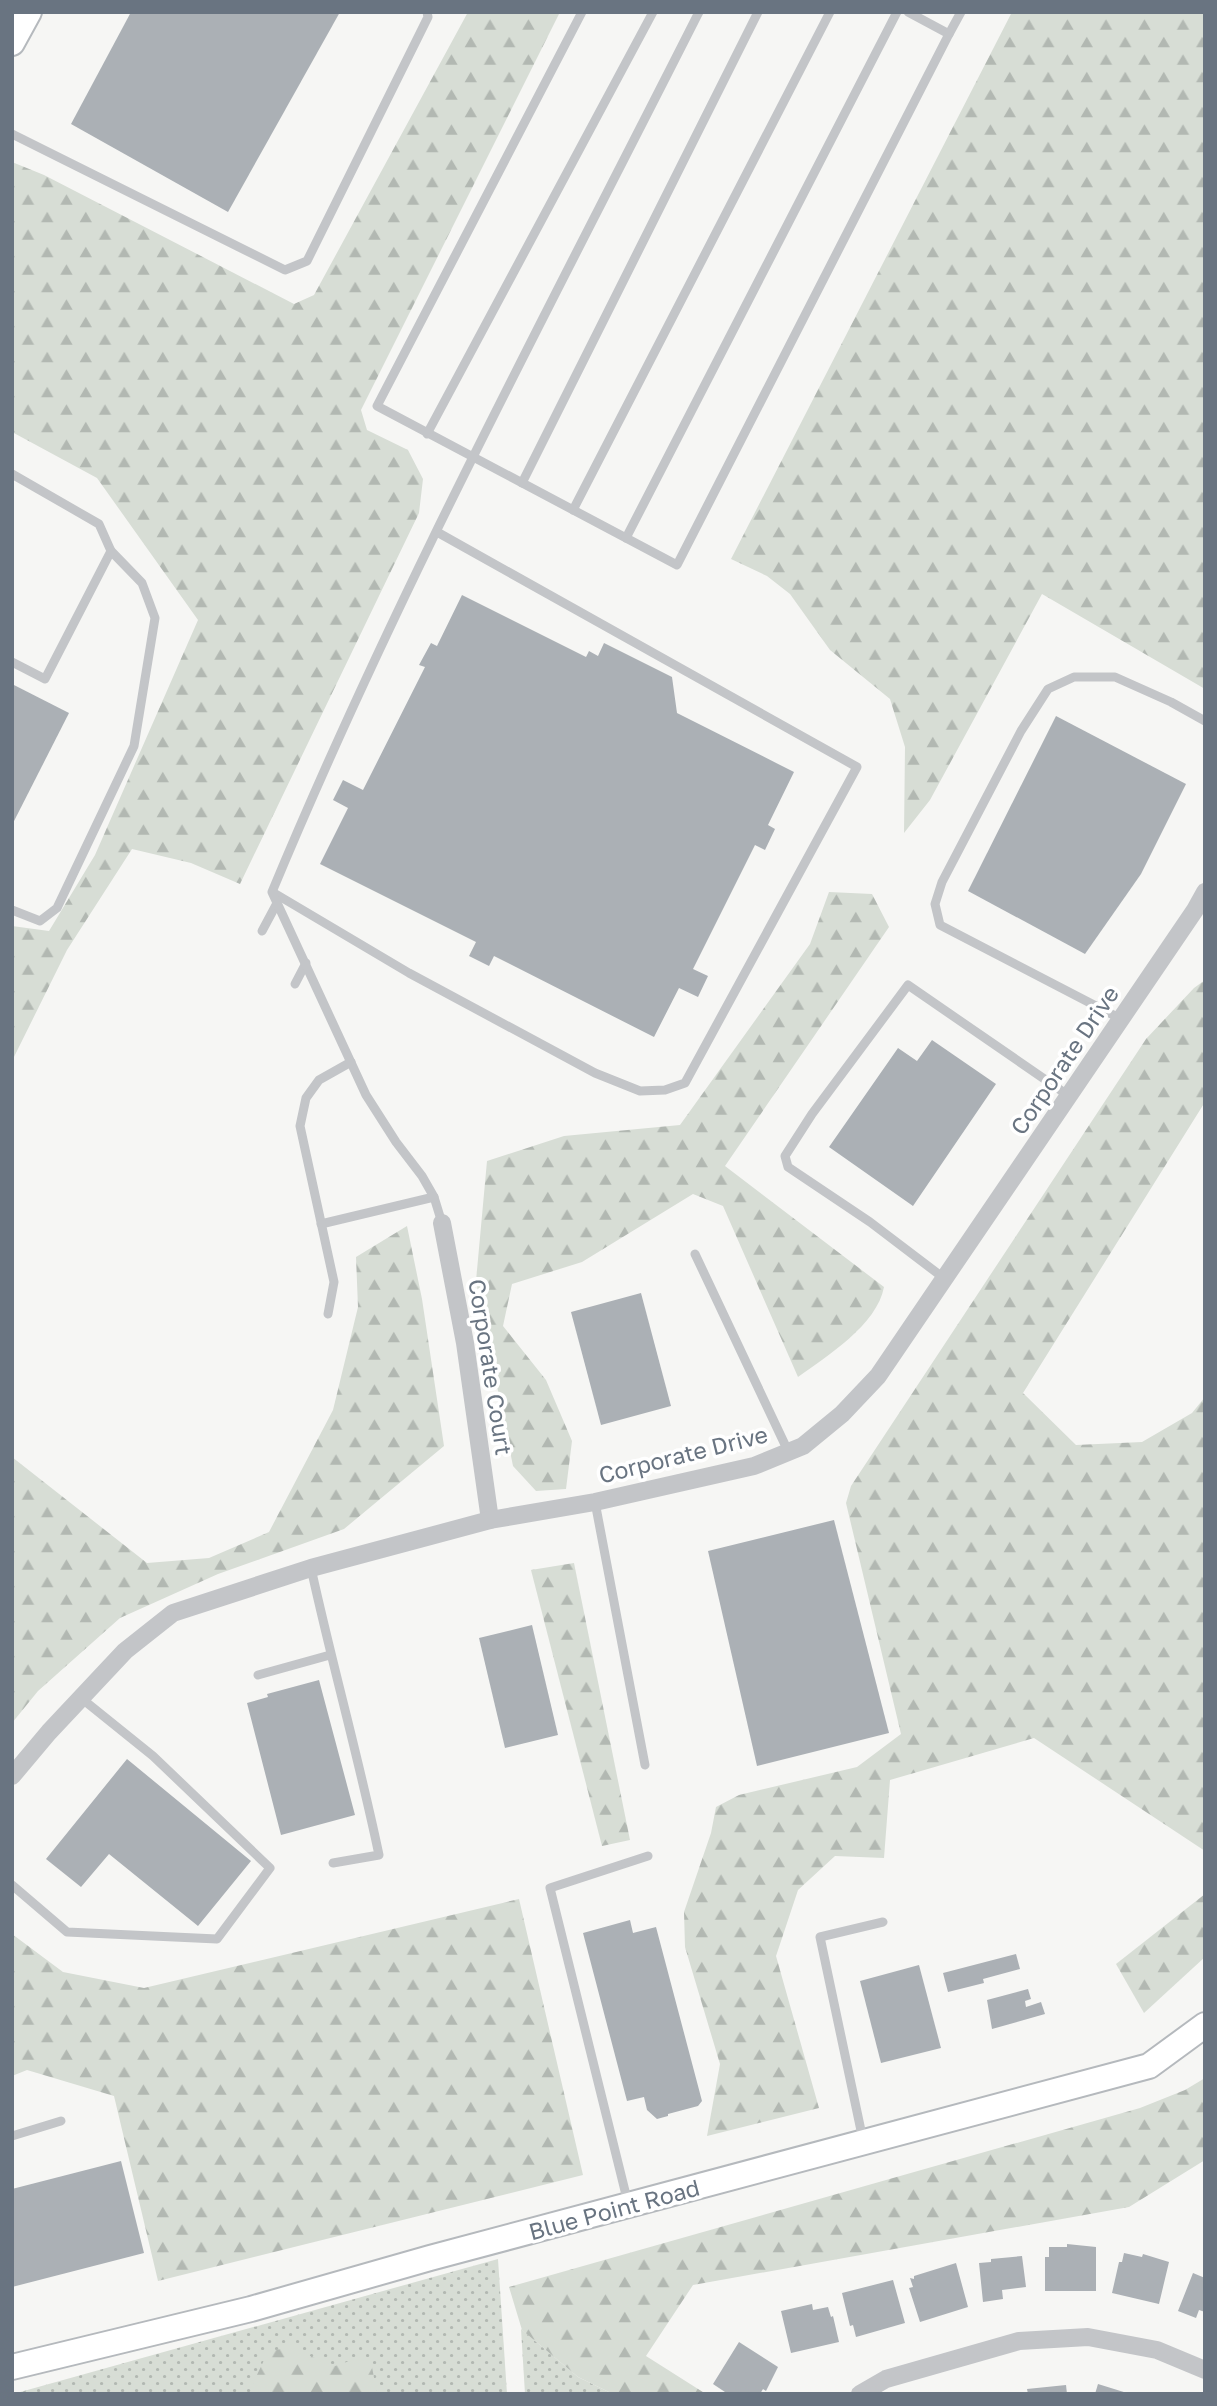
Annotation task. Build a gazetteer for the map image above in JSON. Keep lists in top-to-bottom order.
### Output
{
  "streets": {
    "street": ["Corporate Drive", "Corporate Court", "Blue Point Road"]
  },
  "crossings": [
    ["Corporate Drive", "Corporate Court"]
  ]
}
